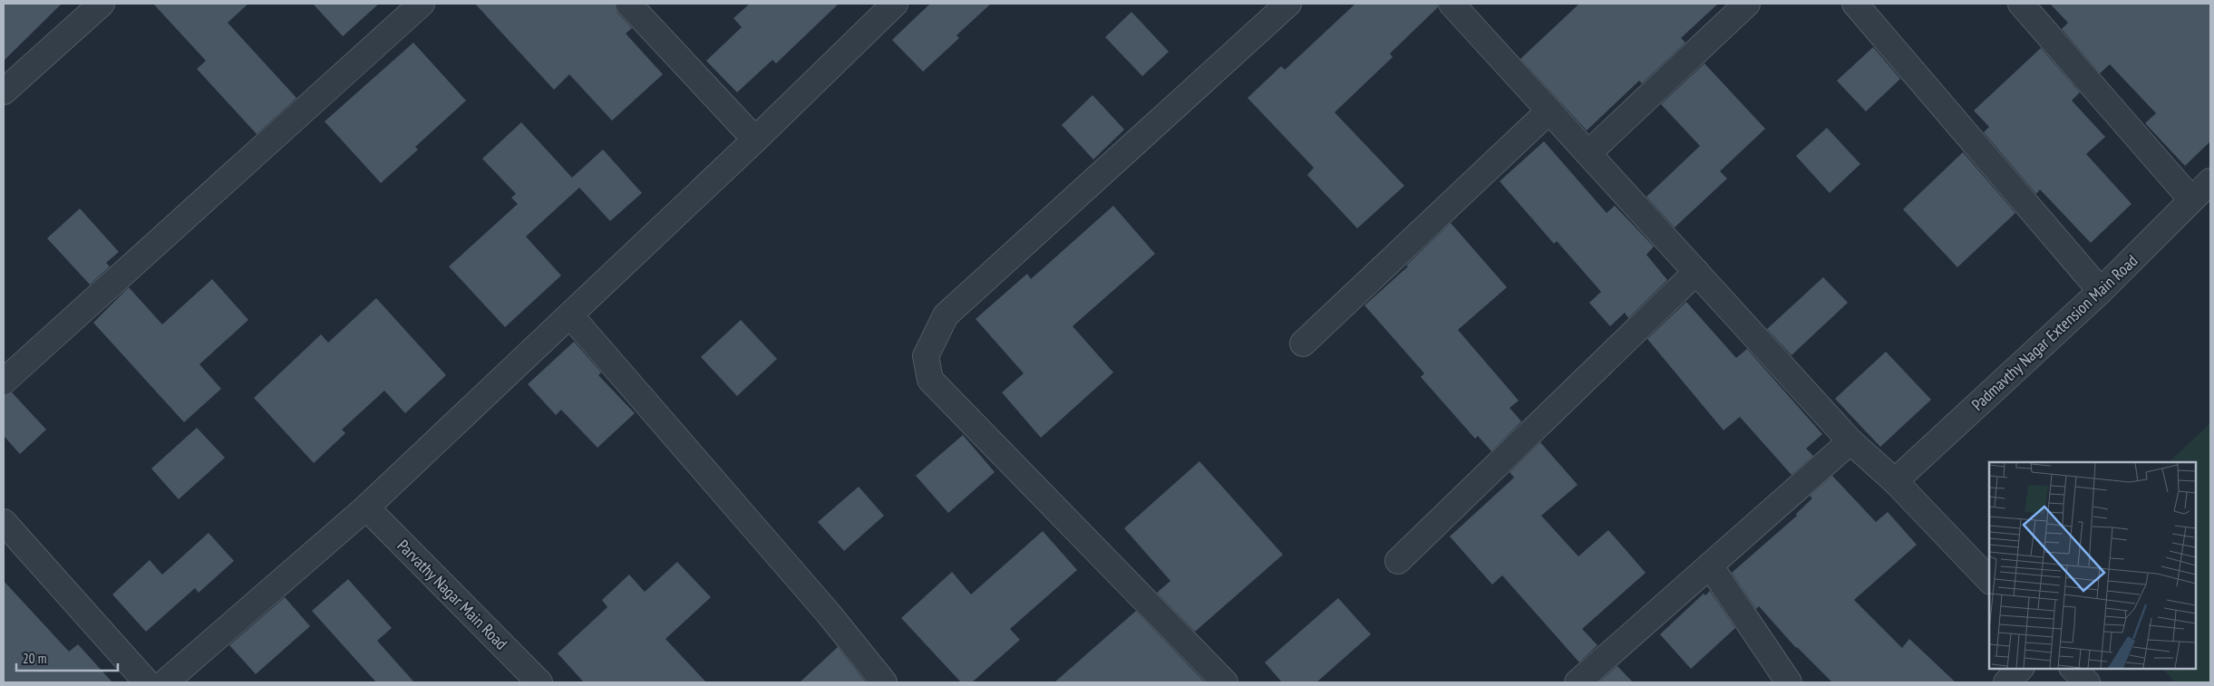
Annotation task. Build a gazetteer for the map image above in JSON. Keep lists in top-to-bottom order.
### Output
{
  "streets": {
    "street": ["Padmavthy Nagar Extension Main Road", "Parvathy Nagar Main Road"]
  },
  "scale_bar": "20 m"
}
